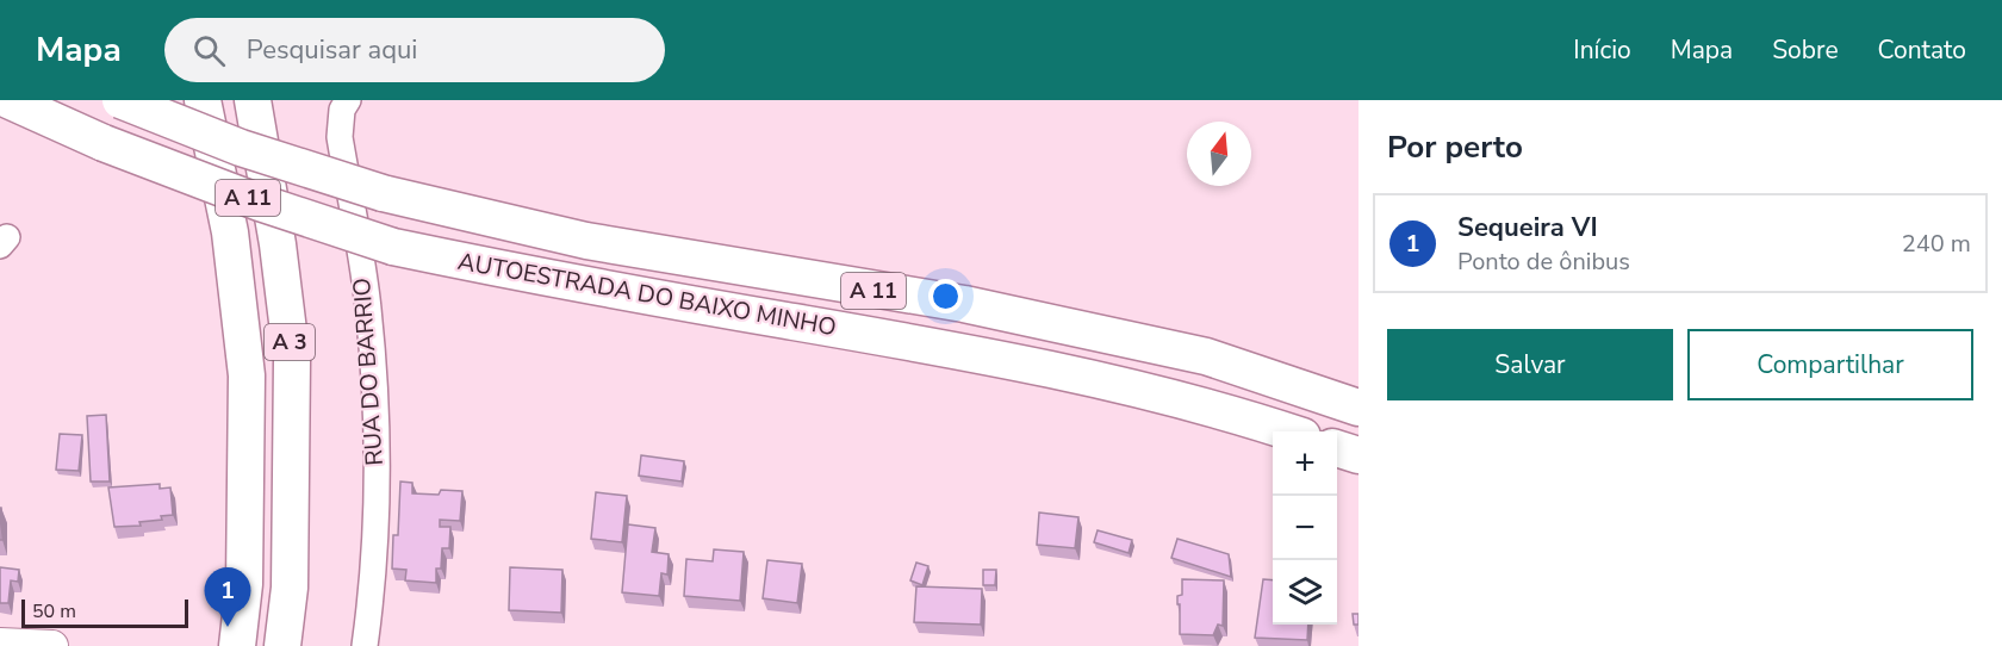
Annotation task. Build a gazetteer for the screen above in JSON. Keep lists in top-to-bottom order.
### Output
{
  "streets": {
    "highway": ["A 11", "AUTOESTRADA DO BAIXO MINHO", "A 3"],
    "street": ["RUA DO BARRIO"]
  },
  "scale_bar": "50 m",
  "north": "top",
  "page": {
    "header": "Mapa",
    "search": "Pesquisar aqui",
    "nav": [
      "Início",
      "Mapa",
      "Sobre",
      "Contato"
    ],
    "heading": "Por perto",
    "list": [
      {
        "mark": "1",
        "name": "Sequeira VI",
        "note": "Ponto de ônibus",
        "value": "240 m"
      }
    ],
    "buttons": ["Salvar", "Compartilhar"],
    "map_buttons": ["+", "−"],
    "pins": "1",
    "scale": "50 m"
  }
}
